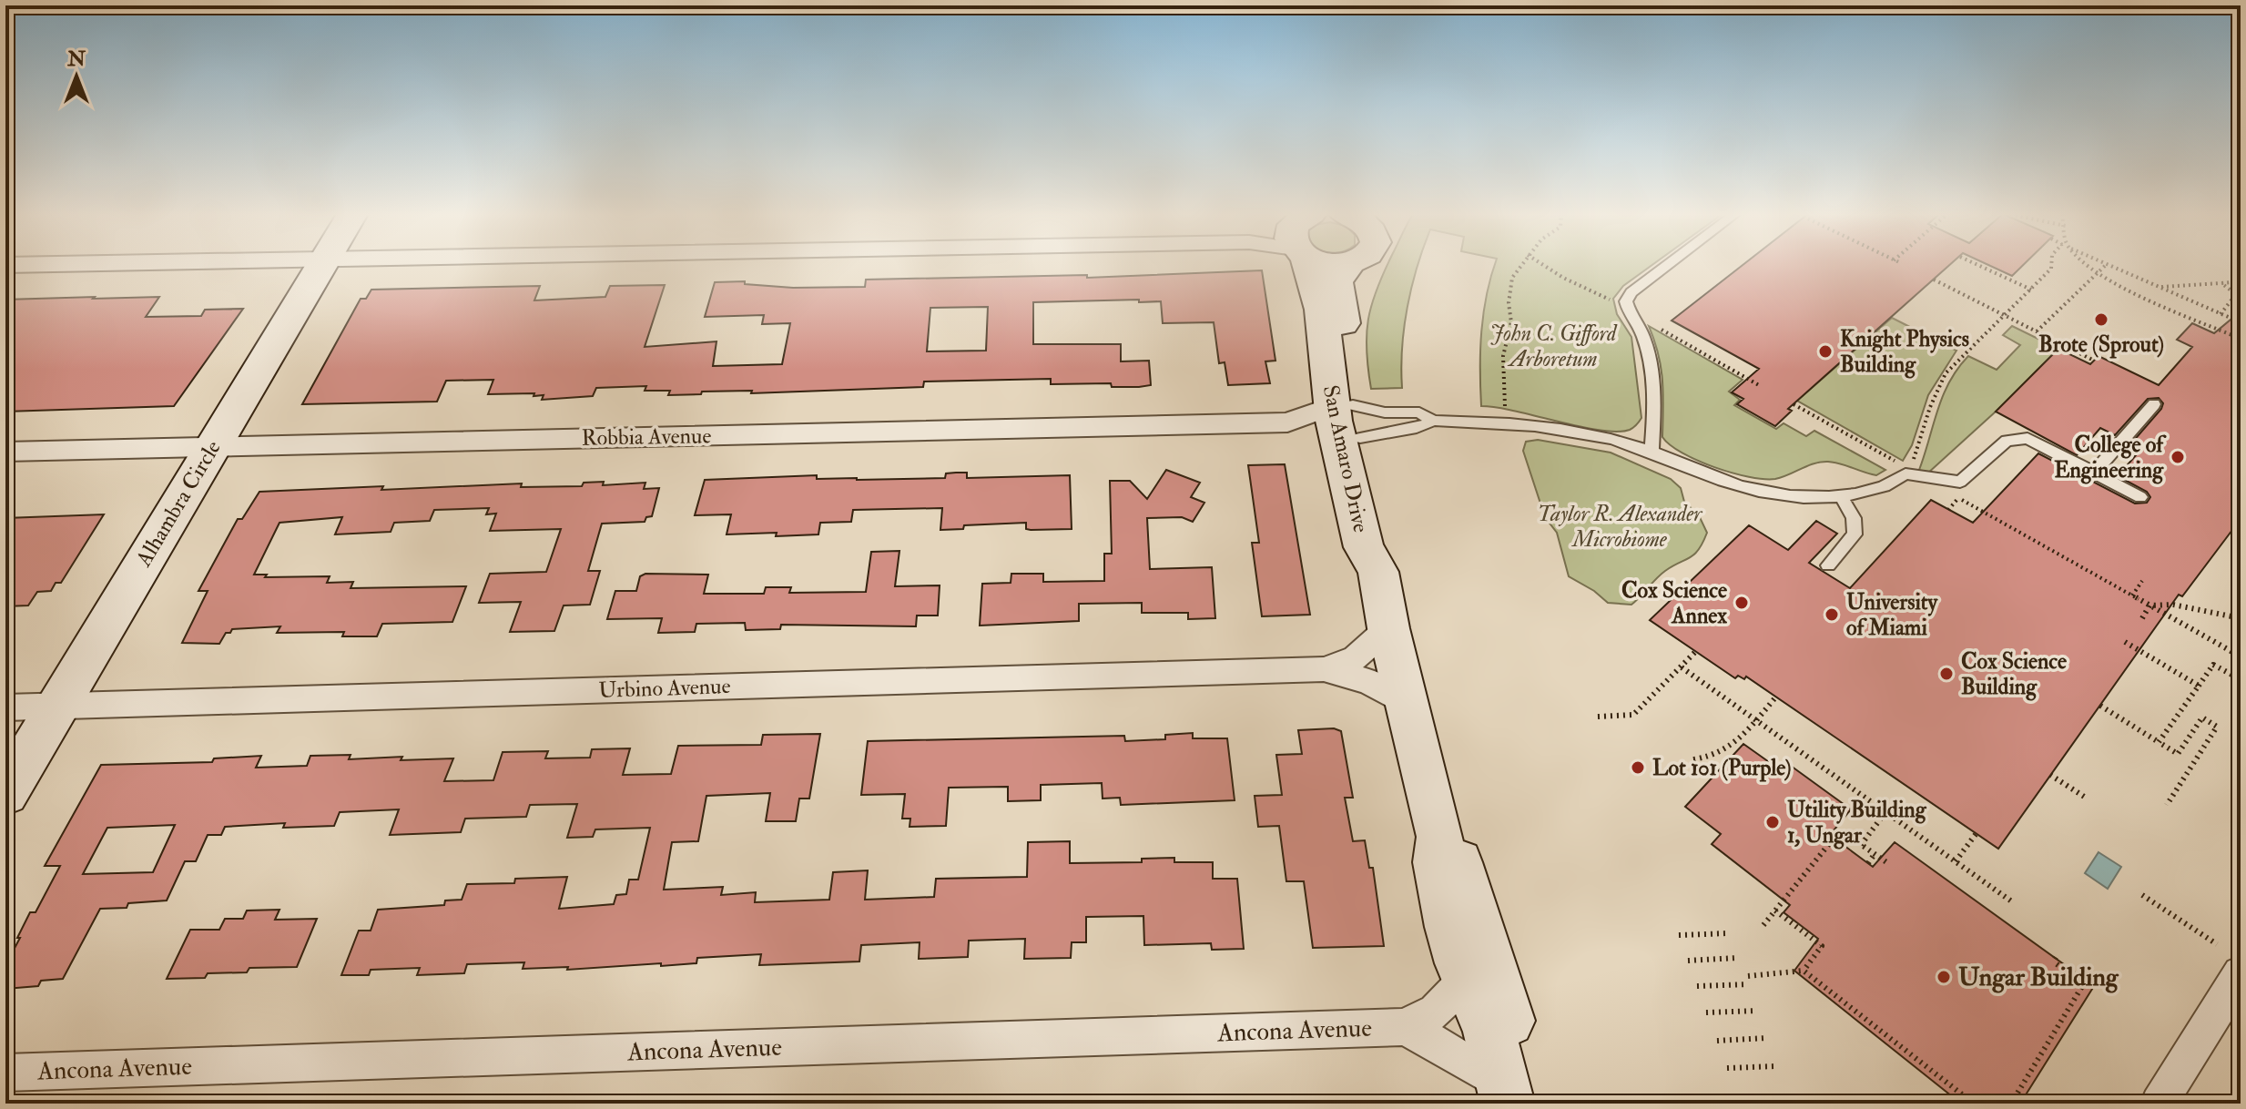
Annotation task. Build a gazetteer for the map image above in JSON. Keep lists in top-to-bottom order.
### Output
{
  "streets": {
    "street": [
      "Robbia Avenue",
      "San Amaro Drive",
      "Alhambra Circle",
      "Urbino Avenue",
      "Ancona Avenue"
    ]
  },
  "crossings": [
    ["Robbia Avenue", "San Amaro Drive"],
    ["Robbia Avenue", "Alhambra Circle"],
    ["San Amaro Drive", "Urbino Avenue"],
    ["San Amaro Drive", "Ancona Avenue"],
    ["Alhambra Circle", "Urbino Avenue"]
  ],
  "parks": ["John C. Gifford Arboretum", "Taylor R. Alexander Microbiome"],
  "places": [
    "Brote (Sprout)",
    "Knight Physics Building",
    "College of Engineering",
    "Cox Science Annex",
    "University of Miami",
    "Cox Science Building",
    "Lot 101 (Purple)",
    "Utility Building 1, Ungar",
    "Ungar Building"
  ],
  "north": "top"
}
